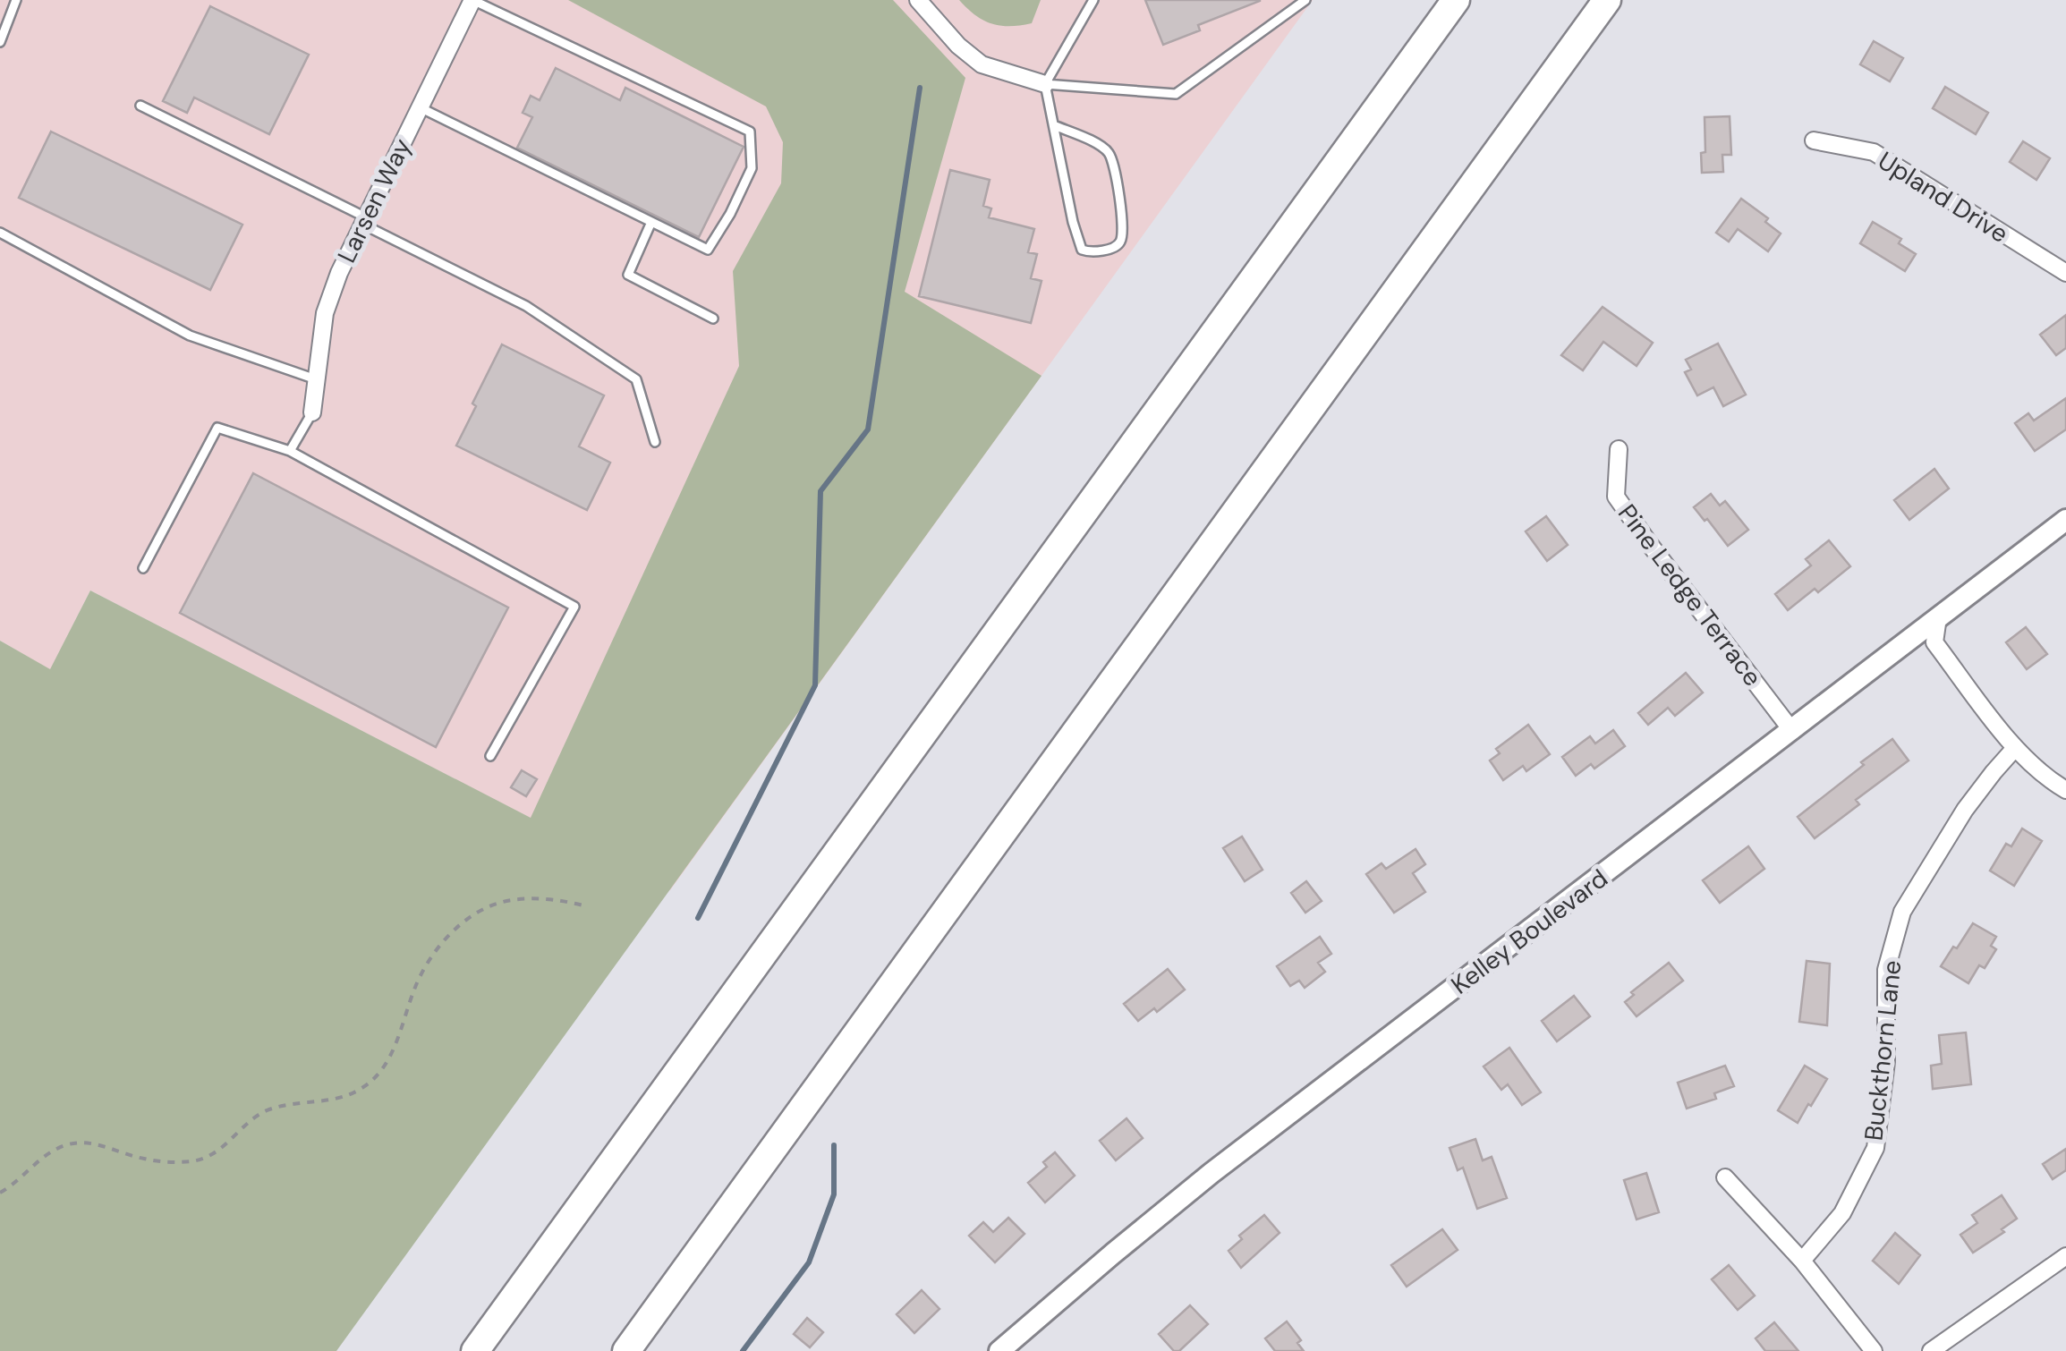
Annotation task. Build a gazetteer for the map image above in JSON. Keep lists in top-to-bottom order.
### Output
{
  "streets": {
    "main road": ["Kelley Boulevard"],
    "street": [
      "Upland Drive",
      "Larsen Way",
      "Pine Ledge Terrace",
      "Buckthorn Lane"
    ]
  },
  "crossings": [
    ["Pine Ledge Terrace", "Kelley Boulevard"]
  ]
}
